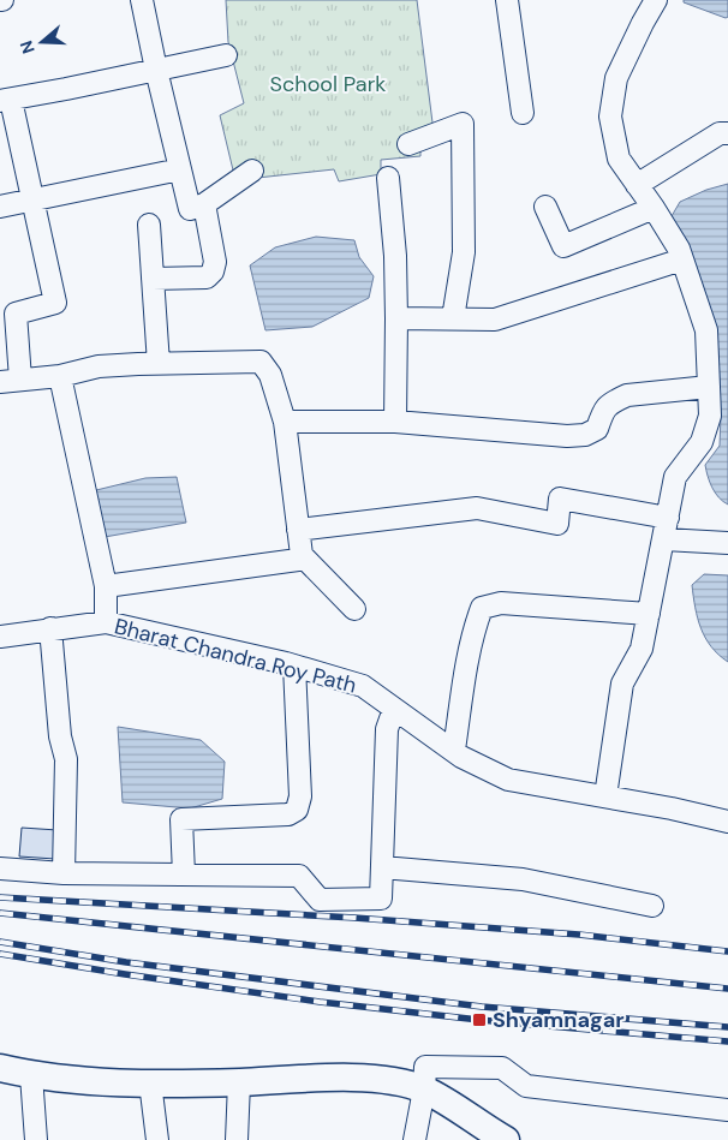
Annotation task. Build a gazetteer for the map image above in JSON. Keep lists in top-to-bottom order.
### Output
{
  "streets": {
    "street": ["Bharat Chandra Roy Path"]
  },
  "parks": ["School Park"],
  "places": {
    "transit": ["Shyamnagar"]
  },
  "north": "left"
}
